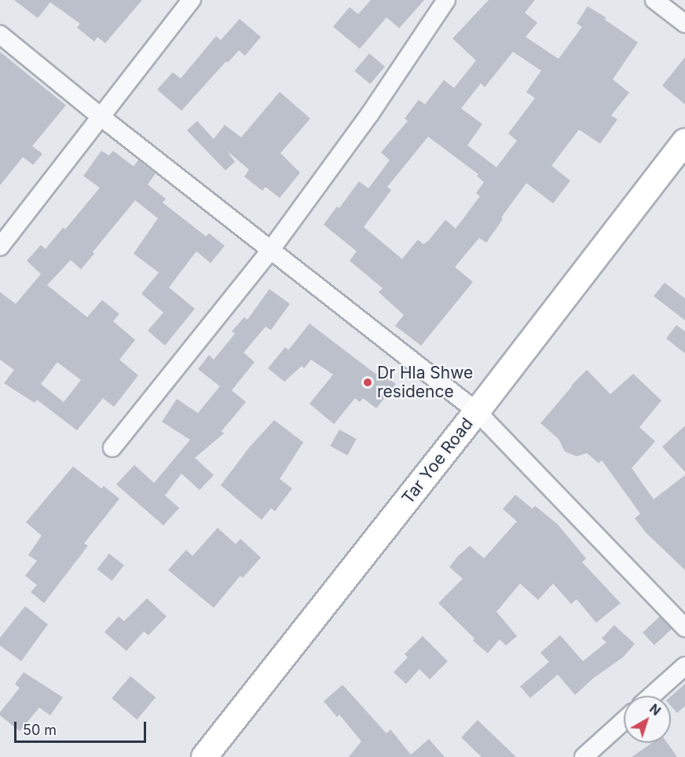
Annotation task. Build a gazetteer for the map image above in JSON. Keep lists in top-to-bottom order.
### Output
{
  "streets": {
    "main road": ["Tar Yoe Road"]
  },
  "places": ["Dr Hla Shwe residence"],
  "scale_bar": "50 m",
  "north": "top right"
}
